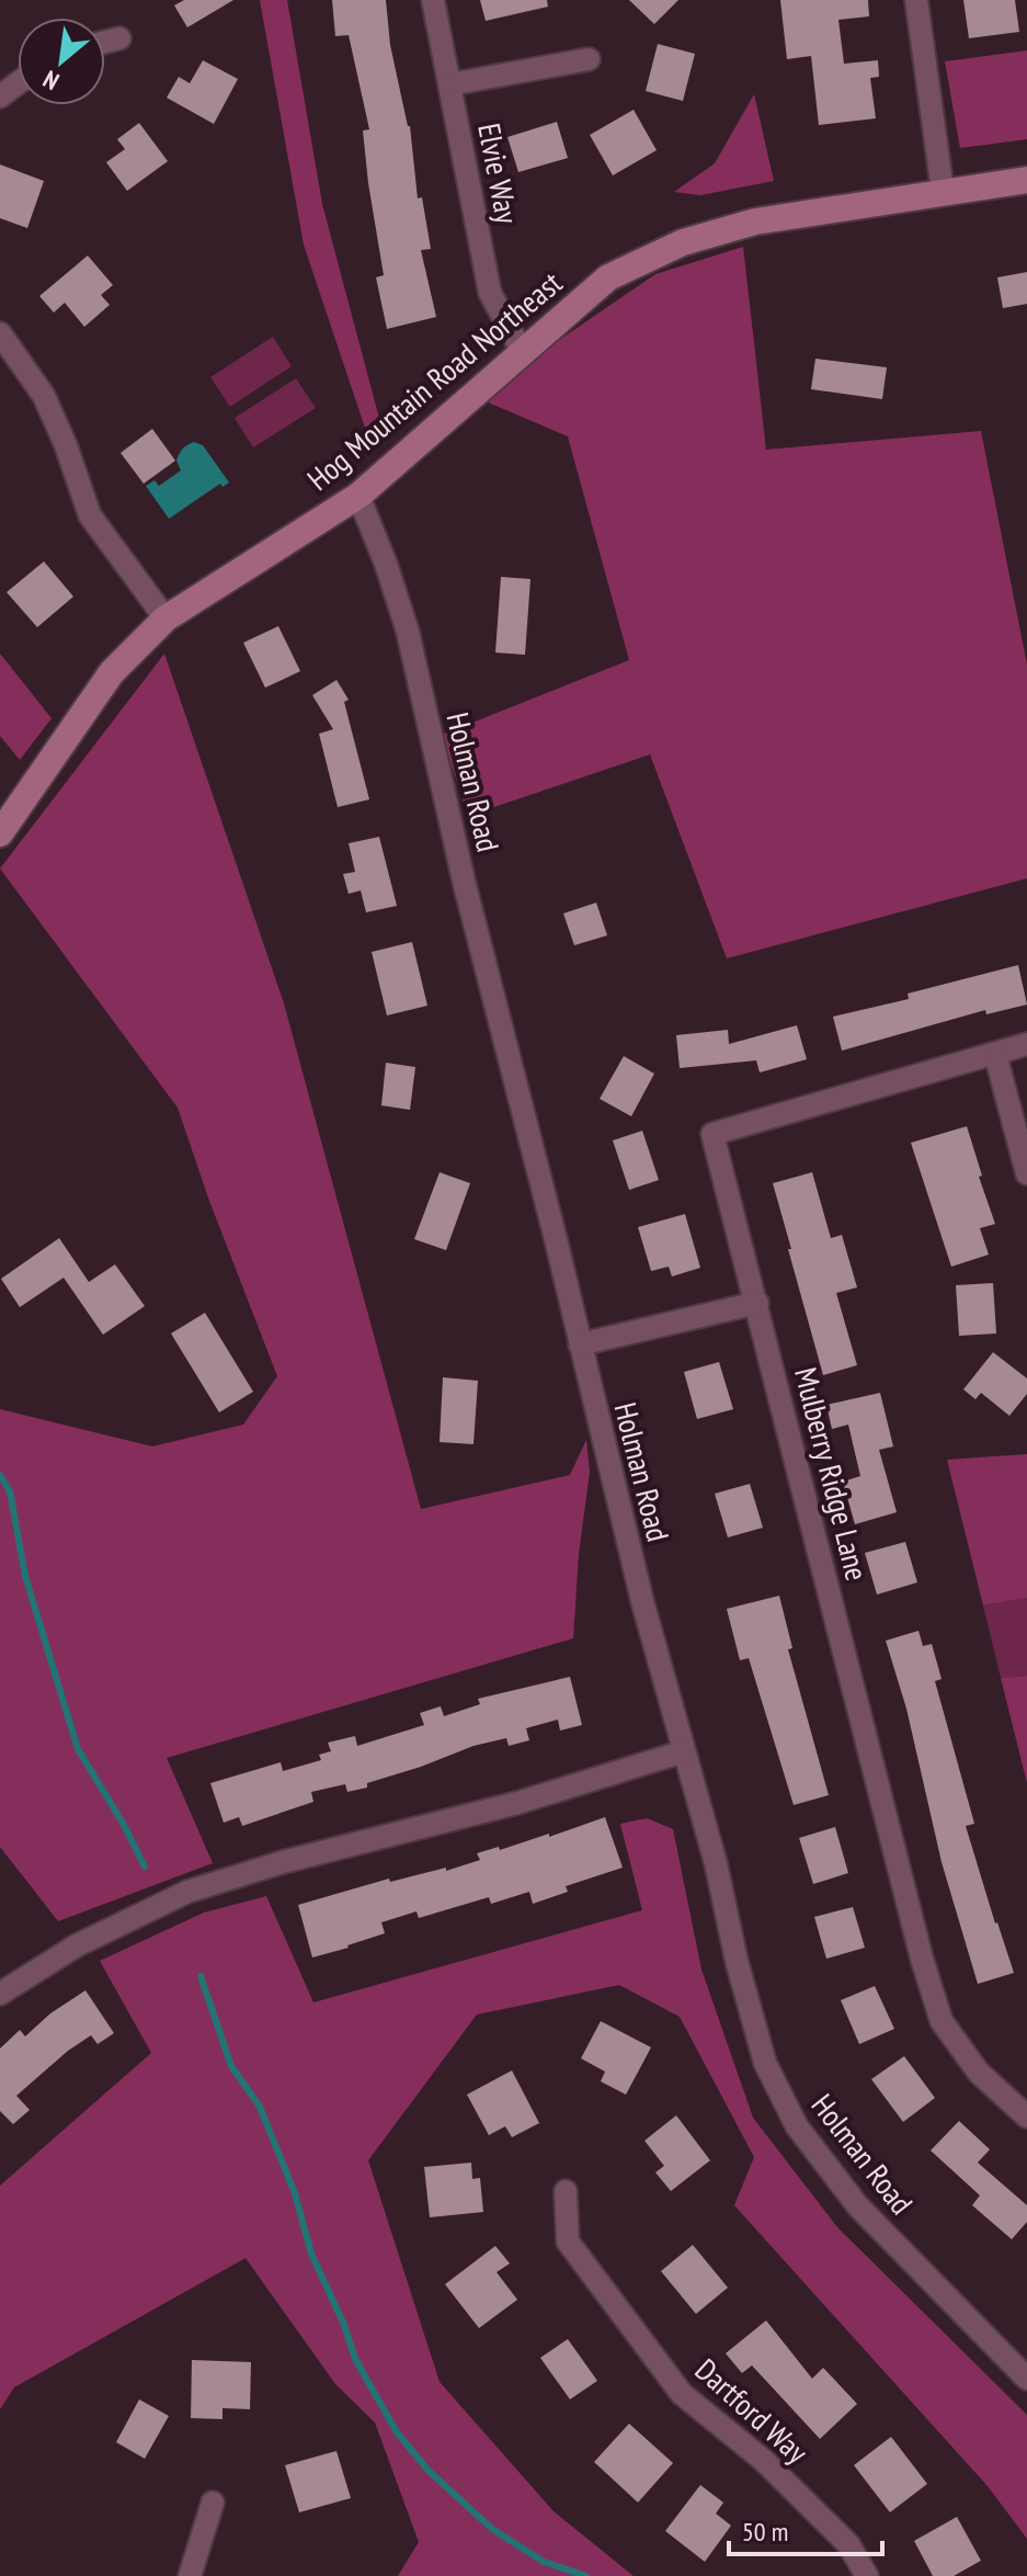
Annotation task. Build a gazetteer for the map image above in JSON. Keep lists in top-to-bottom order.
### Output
{
  "streets": {
    "street": [
      "Elvie Way",
      "Hog Mountain Road Northeast",
      "Holman Road",
      "Mulberry Ridge Lane",
      "Dartford Way"
    ]
  },
  "crossings": [
    ["Elvie Way", "Hog Mountain Road Northeast"],
    ["Hog Mountain Road Northeast", "Holman Road"]
  ],
  "scale_bar": "50 m",
  "north": "bottom left"
}
